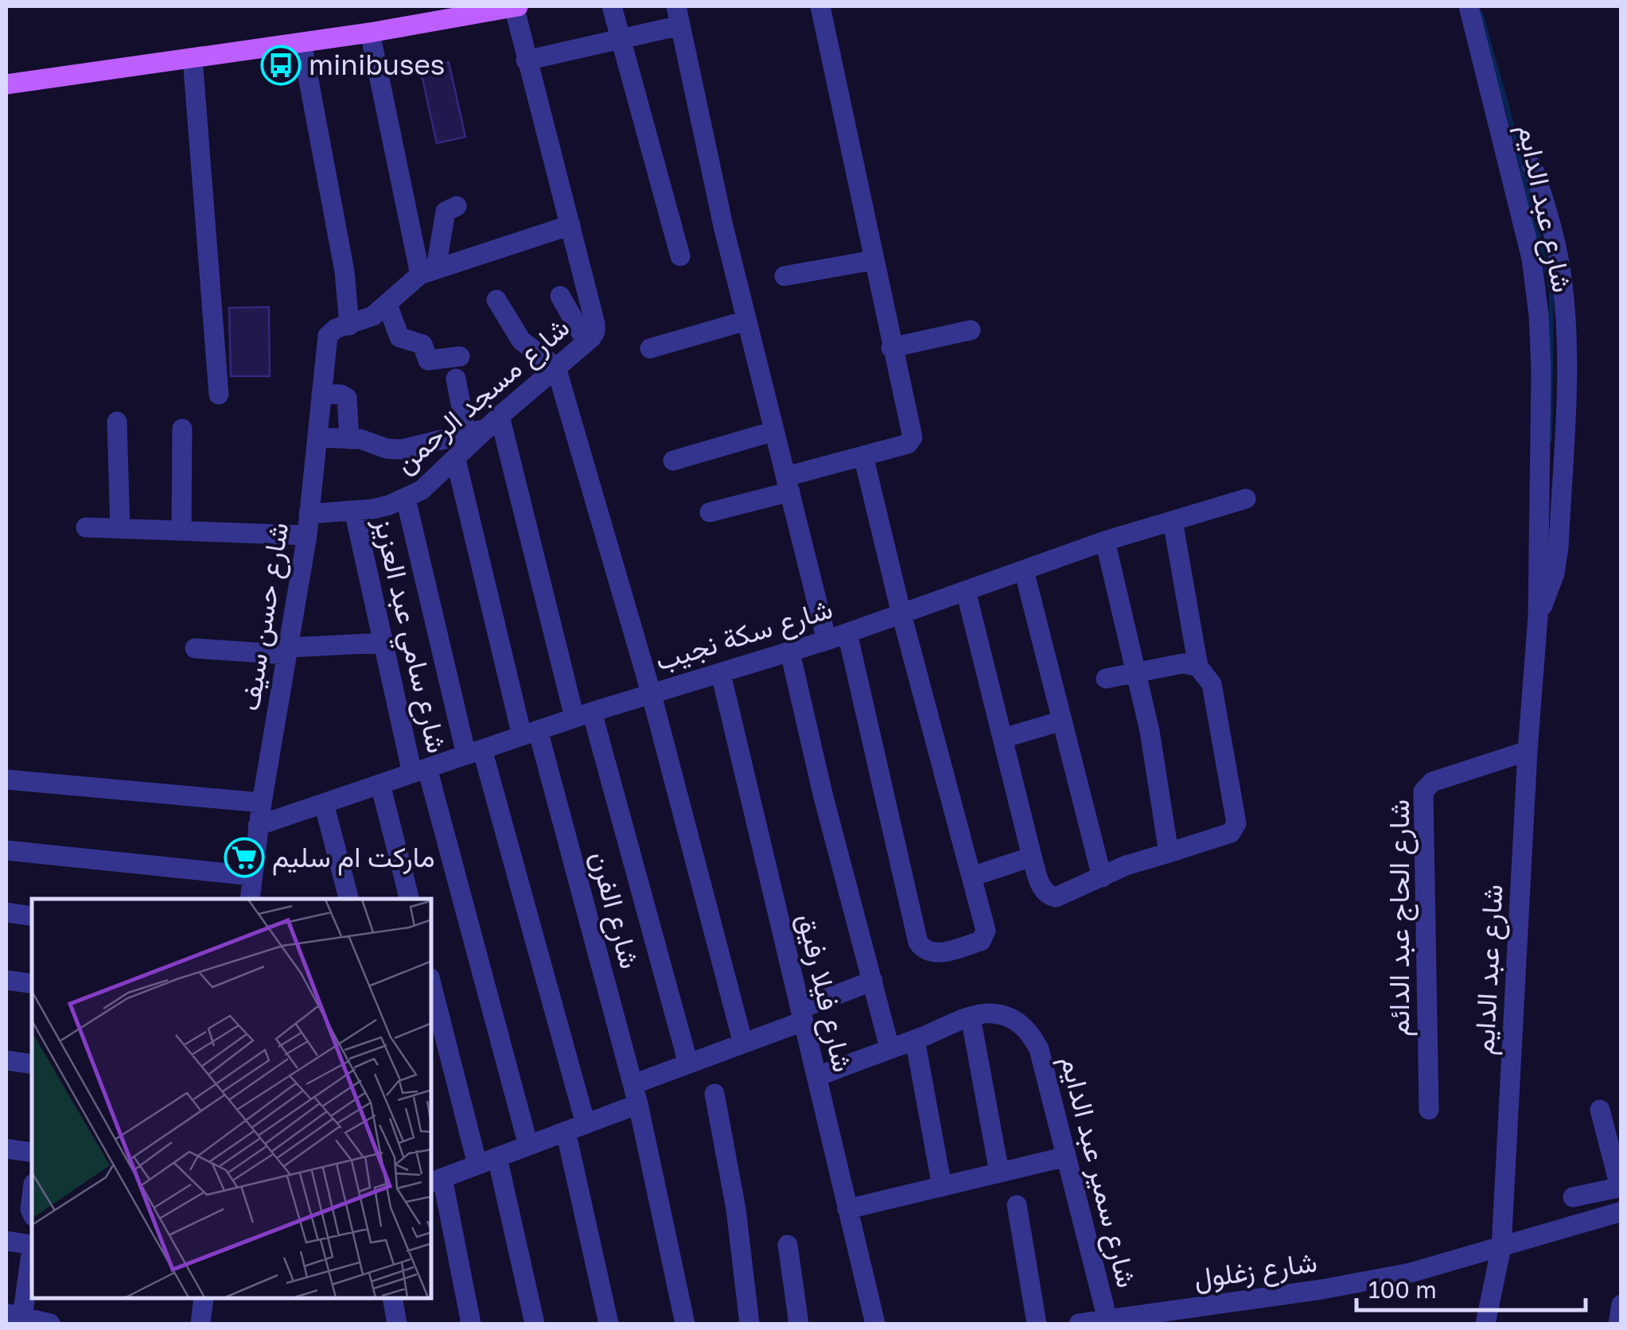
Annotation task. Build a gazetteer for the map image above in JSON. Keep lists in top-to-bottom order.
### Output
{
  "streets": {
    "street": [
      "شارع عبد الدايم",
      "شارع مسجد الرحمن",
      "شارع حسن سيف",
      "شارع سكة نجيب",
      "شارع سامي عبد العزيز",
      "شارع الفرن",
      "شارع الحاج عبد الدائم",
      "شارع فيلا رفيق",
      "شارع سمير عبد الدايم",
      "شارع زغلول"
    ]
  },
  "crossings": [
    ["شارع عبد الدايم", "شارع الحاج عبد الدائم"],
    ["شارع عبد الدايم", "شارع زغلول"],
    ["شارع مسجد الرحمن", "شارع حسن سيف"],
    ["شارع مسجد الرحمن", "شارع سامي عبد العزيز"],
    ["شارع مسجد الرحمن", "شارع الفرن"],
    ["شارع حسن سيف", "شارع سكة نجيب"],
    ["شارع سكة نجيب", "شارع سامي عبد العزيز"],
    ["شارع سكة نجيب", "شارع الفرن"],
    ["شارع سكة نجيب", "شارع فيلا رفيق"],
    ["شارع فيلا رفيق", "شارع سمير عبد الدايم"],
    ["شارع سمير عبد الدايم", "شارع زغلول"]
  ],
  "places": {
    "bus stop": ["minibuses"],
    "supermarket": ["ماركت ام سليم"]
  },
  "scale_bar": "100 m"
}
